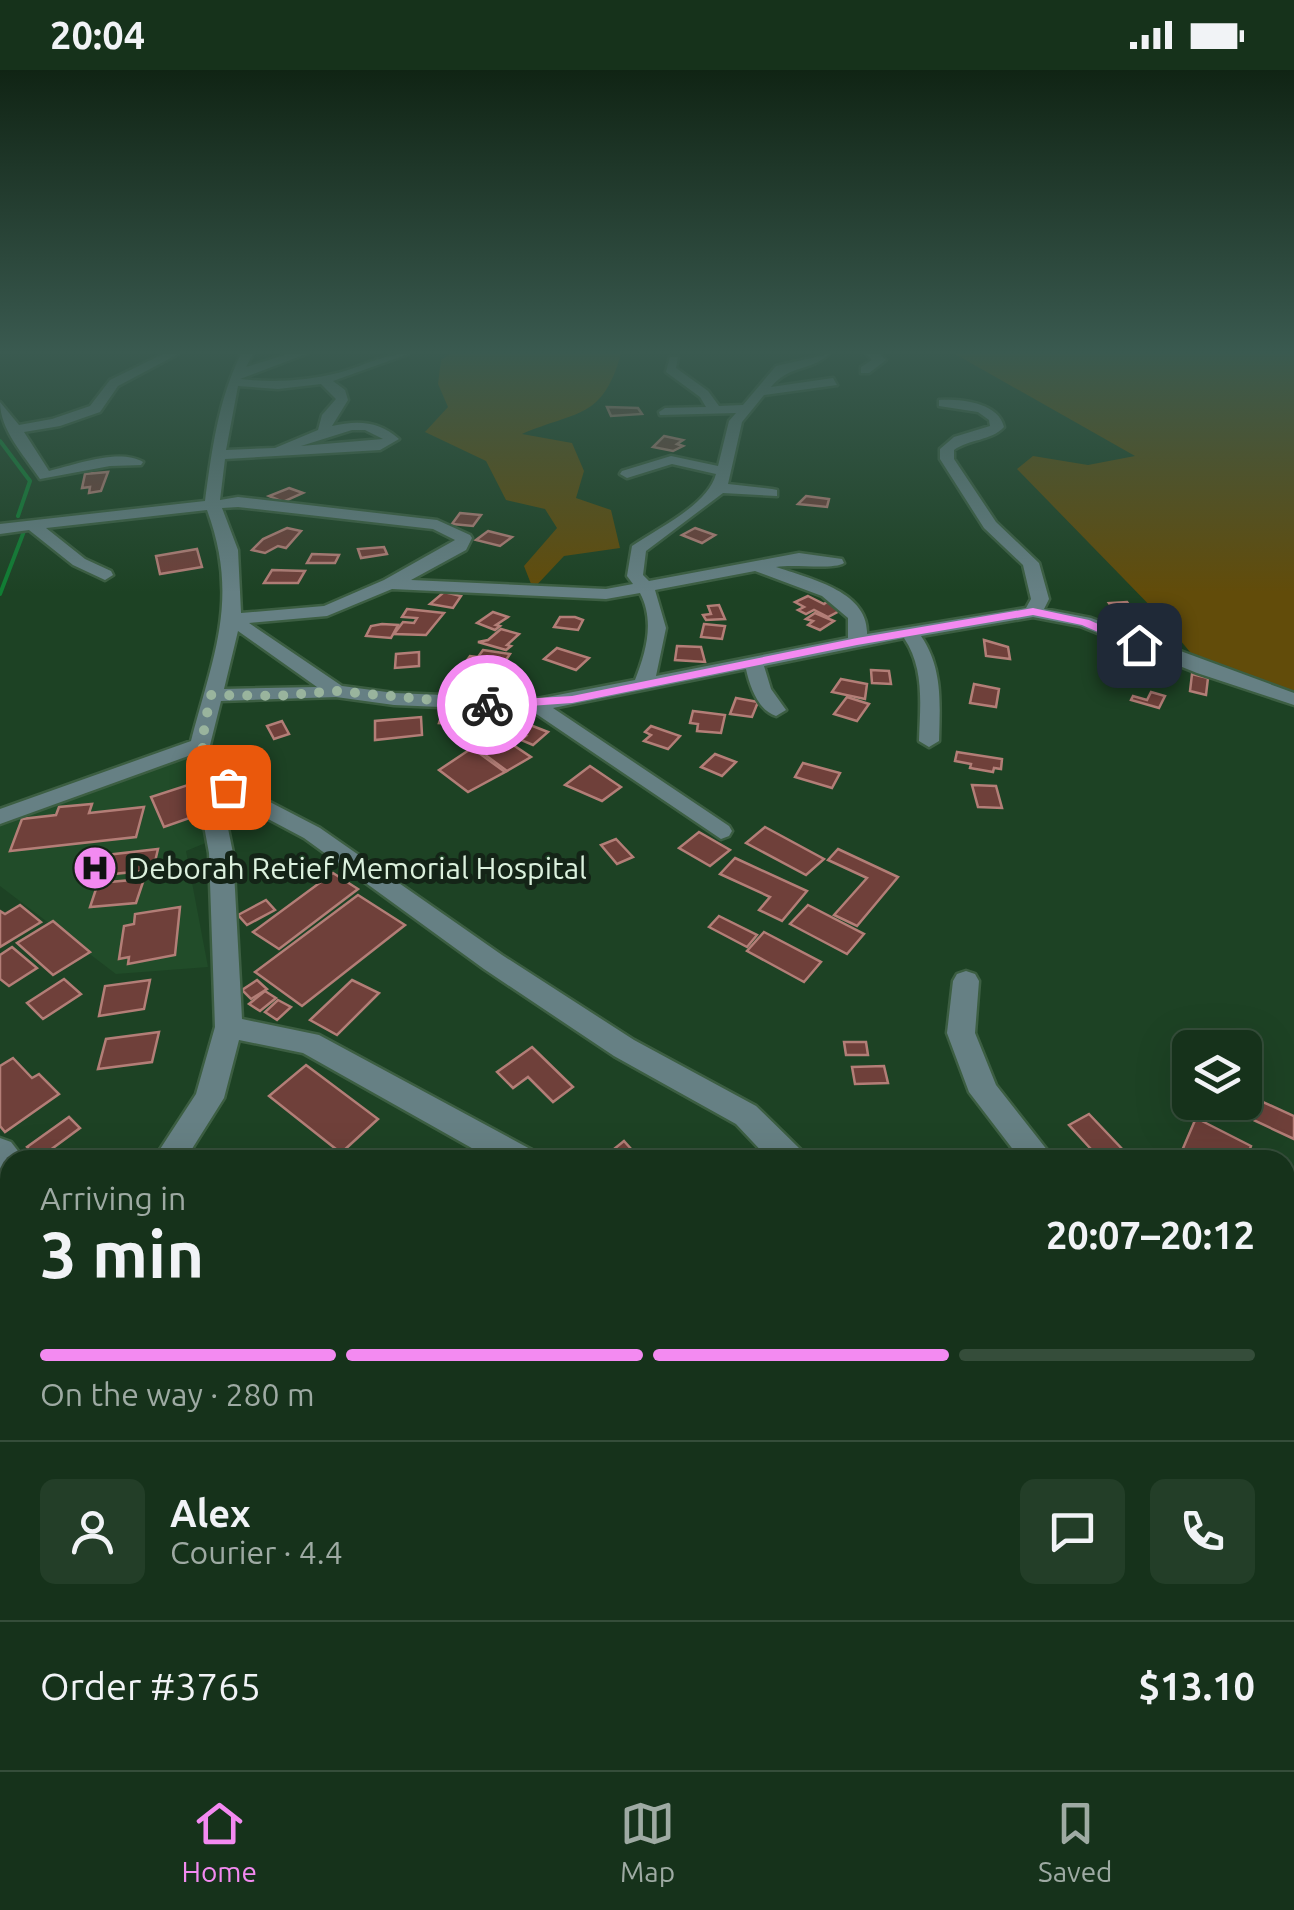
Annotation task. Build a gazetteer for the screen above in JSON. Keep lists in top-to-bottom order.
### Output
{
  "places": {
    "hospital": ["Deborah Retief Memorial Hospital"]
  },
  "page": {
    "status": "20:04",
    "heading": ["3 min", "Arriving in", "20:07–20:12"],
    "panel": [
      "Alex",
      "Courier · 4.4",
      "Order #3765",
      "$13.10"
    ],
    "bar": "On the way · 280 m",
    "tabs": ["Home", "Map", "Saved"]
  }
}
